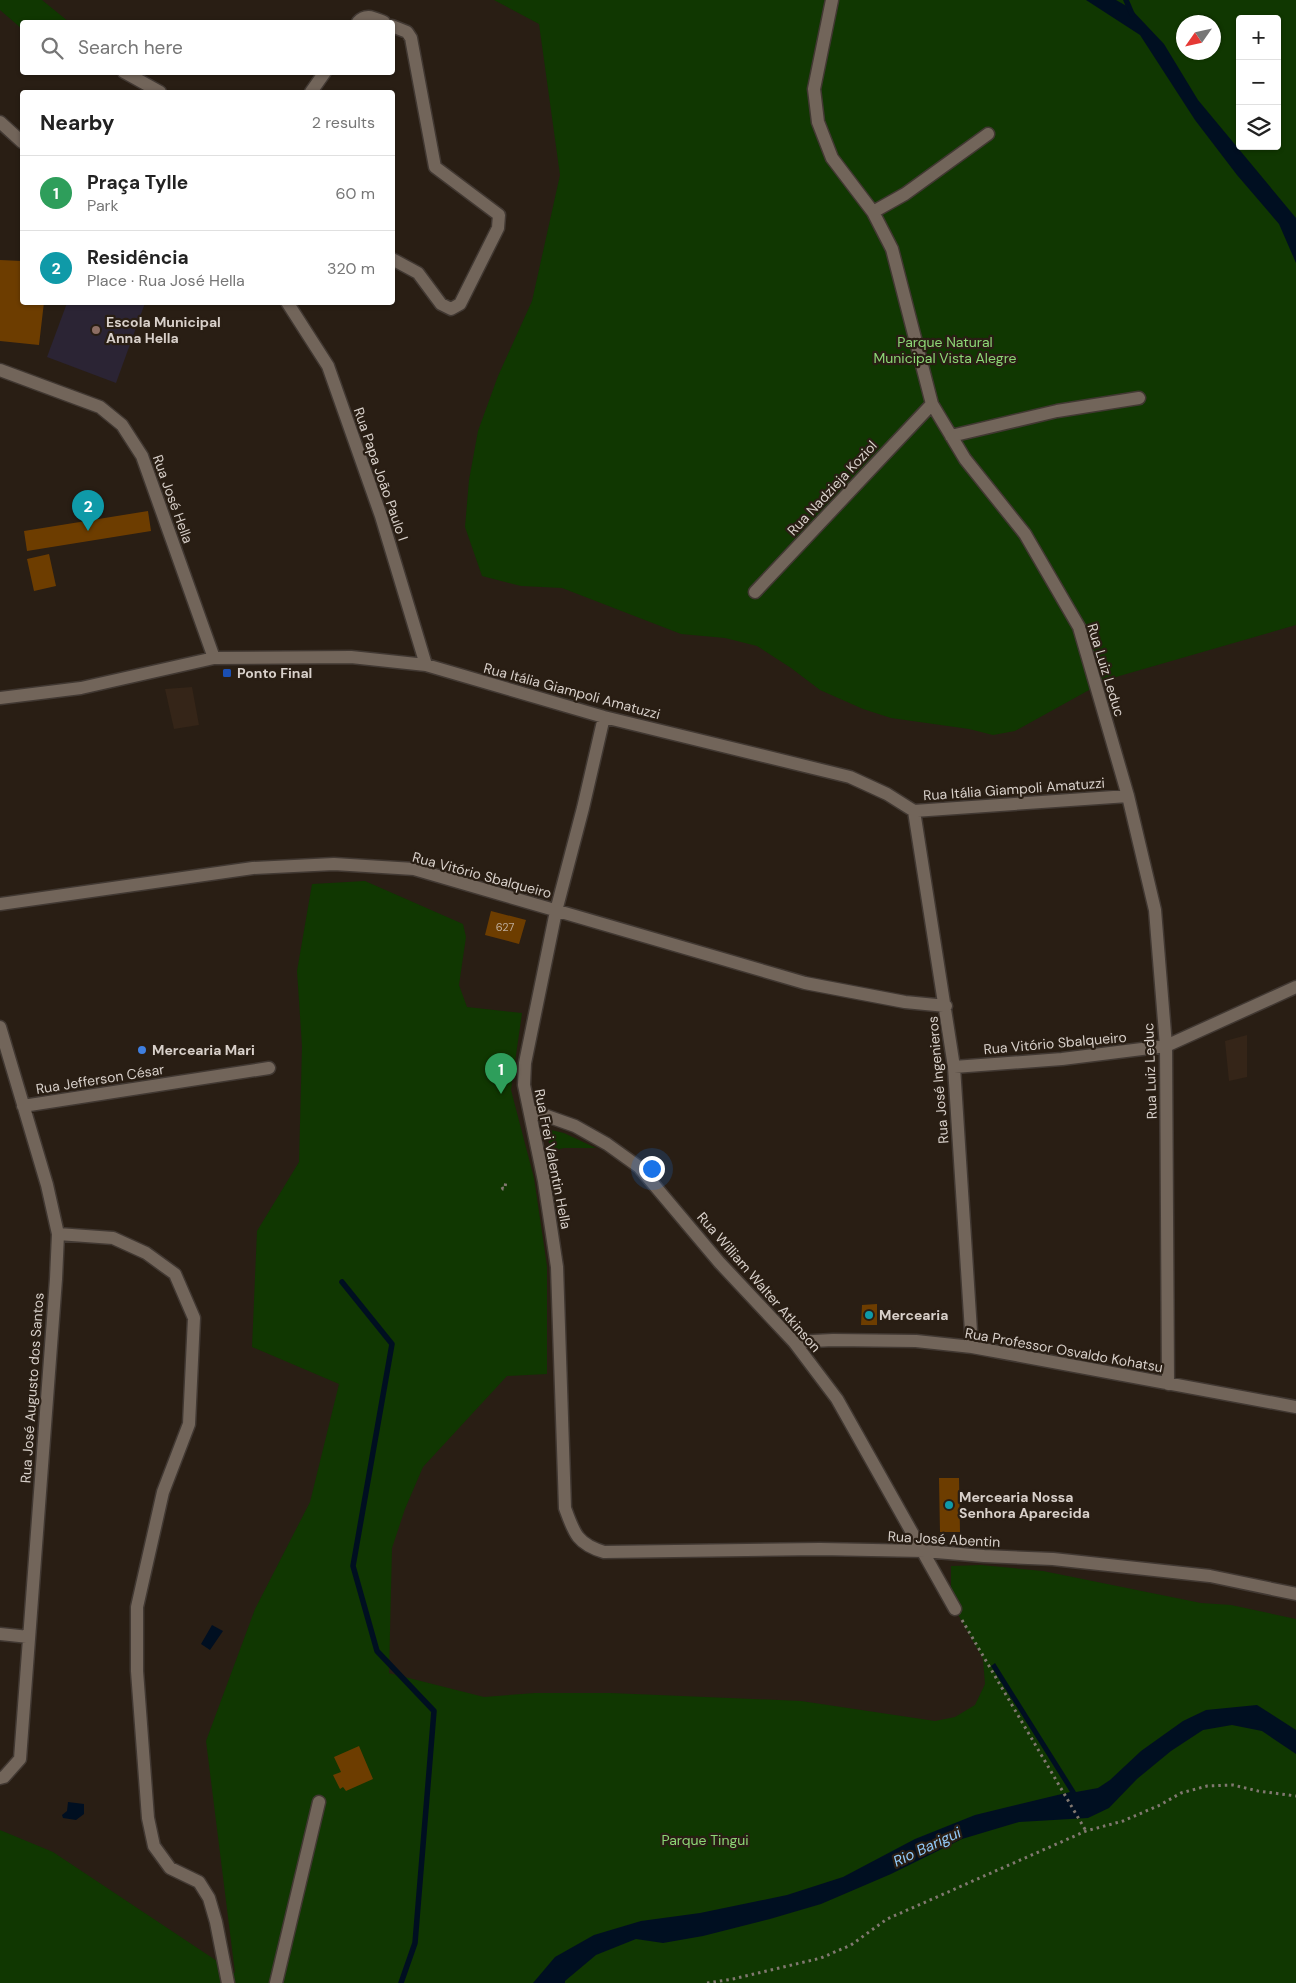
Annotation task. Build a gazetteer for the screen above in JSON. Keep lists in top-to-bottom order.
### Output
{
  "streets": {
    "street": [
      "Rua Papa João Paulo I",
      "Rua Nadzieja Koziol",
      "Rua José Hella",
      "Rua Luiz Leduc",
      "Rua Itália Giampoli Amatuzzi",
      "Rua Vitório Sbalqueiro",
      "Rua Jefferson César",
      "Rua José Ingenieros",
      "Rua Frei Valentin Hella",
      "Rua William Walter Atkinson",
      "Rua Professor Osvaldo Kohatsu",
      "Rua José Augusto dos Santos",
      "Rua José Abentin"
    ]
  },
  "crossings": [
    ["Rua Papa João Paulo I", "Rua Itália Giampoli Amatuzzi"],
    ["Rua Nadzieja Koziol", "Rua Luiz Leduc"],
    ["Rua José Hella", "Rua Itália Giampoli Amatuzzi"],
    ["Rua Luiz Leduc", "Rua Itália Giampoli Amatuzzi"],
    ["Rua Luiz Leduc", "Rua Vitório Sbalqueiro"],
    ["Rua Luiz Leduc", "Rua Professor Osvaldo Kohatsu"],
    ["Rua Itália Giampoli Amatuzzi", "Rua José Ingenieros"],
    ["Rua Itália Giampoli Amatuzzi", "Rua Frei Valentin Hella"],
    ["Rua Vitório Sbalqueiro", "Rua José Ingenieros"],
    ["Rua Vitório Sbalqueiro", "Rua Frei Valentin Hella"],
    ["Rua Jefferson César", "Rua José Augusto dos Santos"],
    ["Rua José Ingenieros", "Rua Professor Osvaldo Kohatsu"],
    ["Rua Frei Valentin Hella", "Rua William Walter Atkinson"],
    ["Rua Frei Valentin Hella", "Rua José Abentin"],
    ["Rua William Walter Atkinson", "Rua Professor Osvaldo Kohatsu"],
    ["Rua William Walter Atkinson", "Rua José Abentin"]
  ],
  "water": ["Rio Barigui"],
  "parks": ["Parque Natural Municipal Vista Alegre", "Parque Tingui"],
  "places": {
    "other": [
      "Escola Municipal Anna Hella",
      "Mercearia Mari",
      "Mercearia",
      "Mercearia Nossa Senhora Aparecida"
    ],
    "transit": ["Ponto Final"]
  },
  "house_numbers": ["627"],
  "north": "bottom left",
  "page": {
    "map_buttons": ["+", "−"],
    "search": "Search here",
    "heading": ["Nearby", "2 results"],
    "list": [
      {
        "mark": "1",
        "name": "Praça Tylle",
        "note": "Park",
        "value": "60 m"
      },
      {
        "mark": "2",
        "name": "Residência",
        "note": "Place · Rua José Hella",
        "value": "320 m"
      }
    ],
    "pins": ["2", "1"]
  }
}
